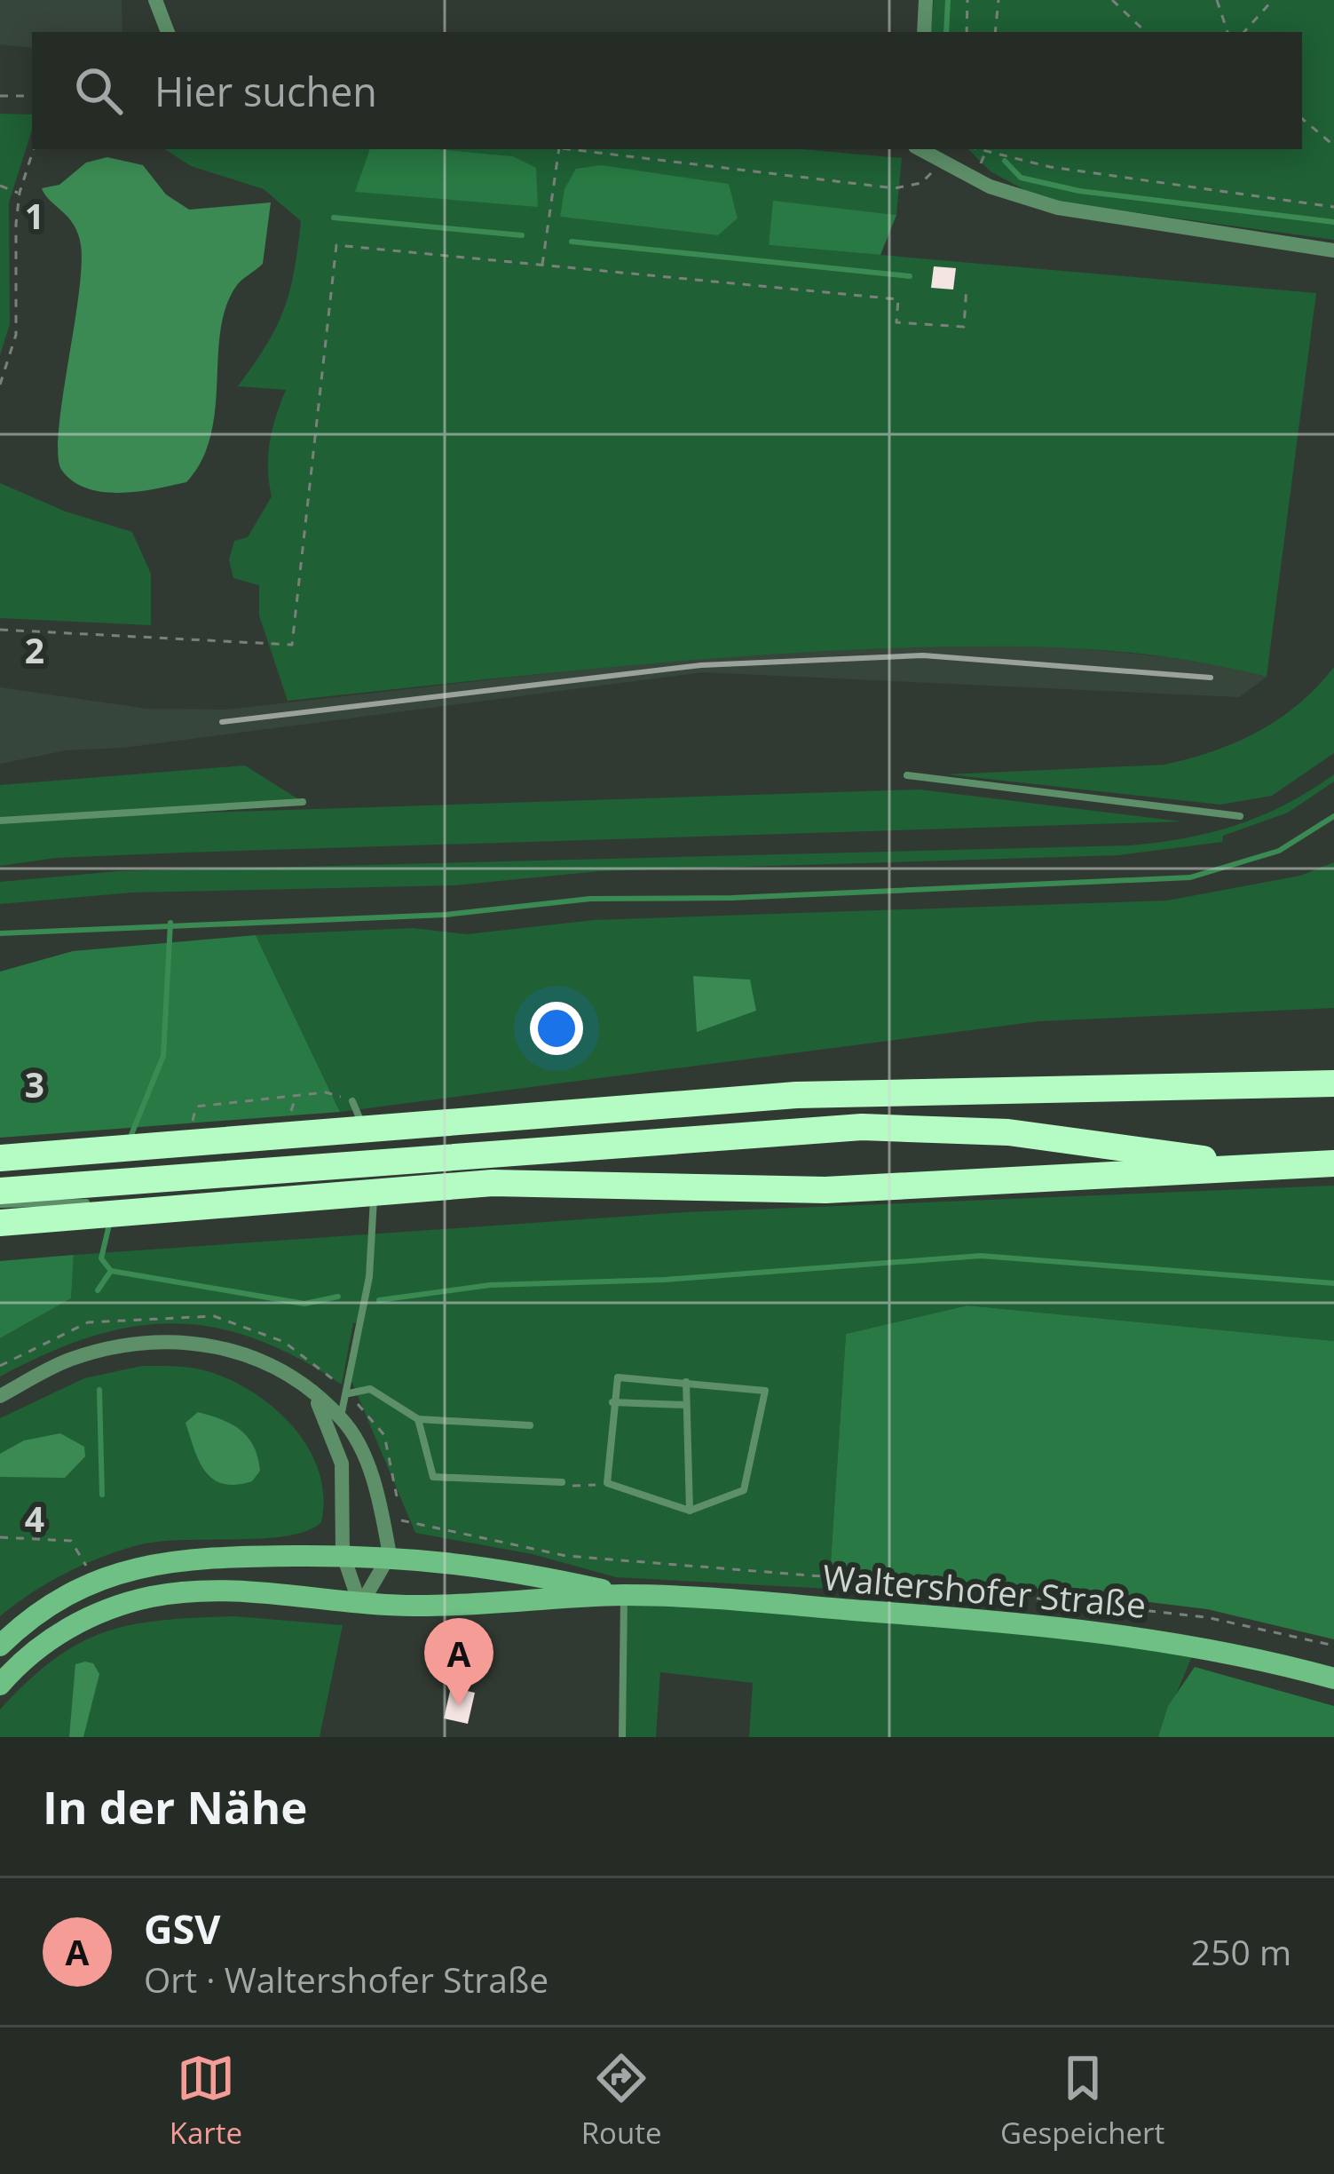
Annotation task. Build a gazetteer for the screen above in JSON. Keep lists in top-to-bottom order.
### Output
{
  "streets": {
    "main road": ["Waltershofer Straße"]
  },
  "page": {
    "search": "Hier suchen",
    "pins": "A",
    "heading": "In der Nähe",
    "list": [
      {
        "mark": "A",
        "name": "GSV",
        "note": "Ort · Waltershofer Straße",
        "value": "250 m"
      }
    ],
    "nav": ["Karte", "Route", "Gespeichert"]
  },
  "grid": {
    "rows": [
      "1",
      "2",
      "3",
      "4"
    ]
  }
}
